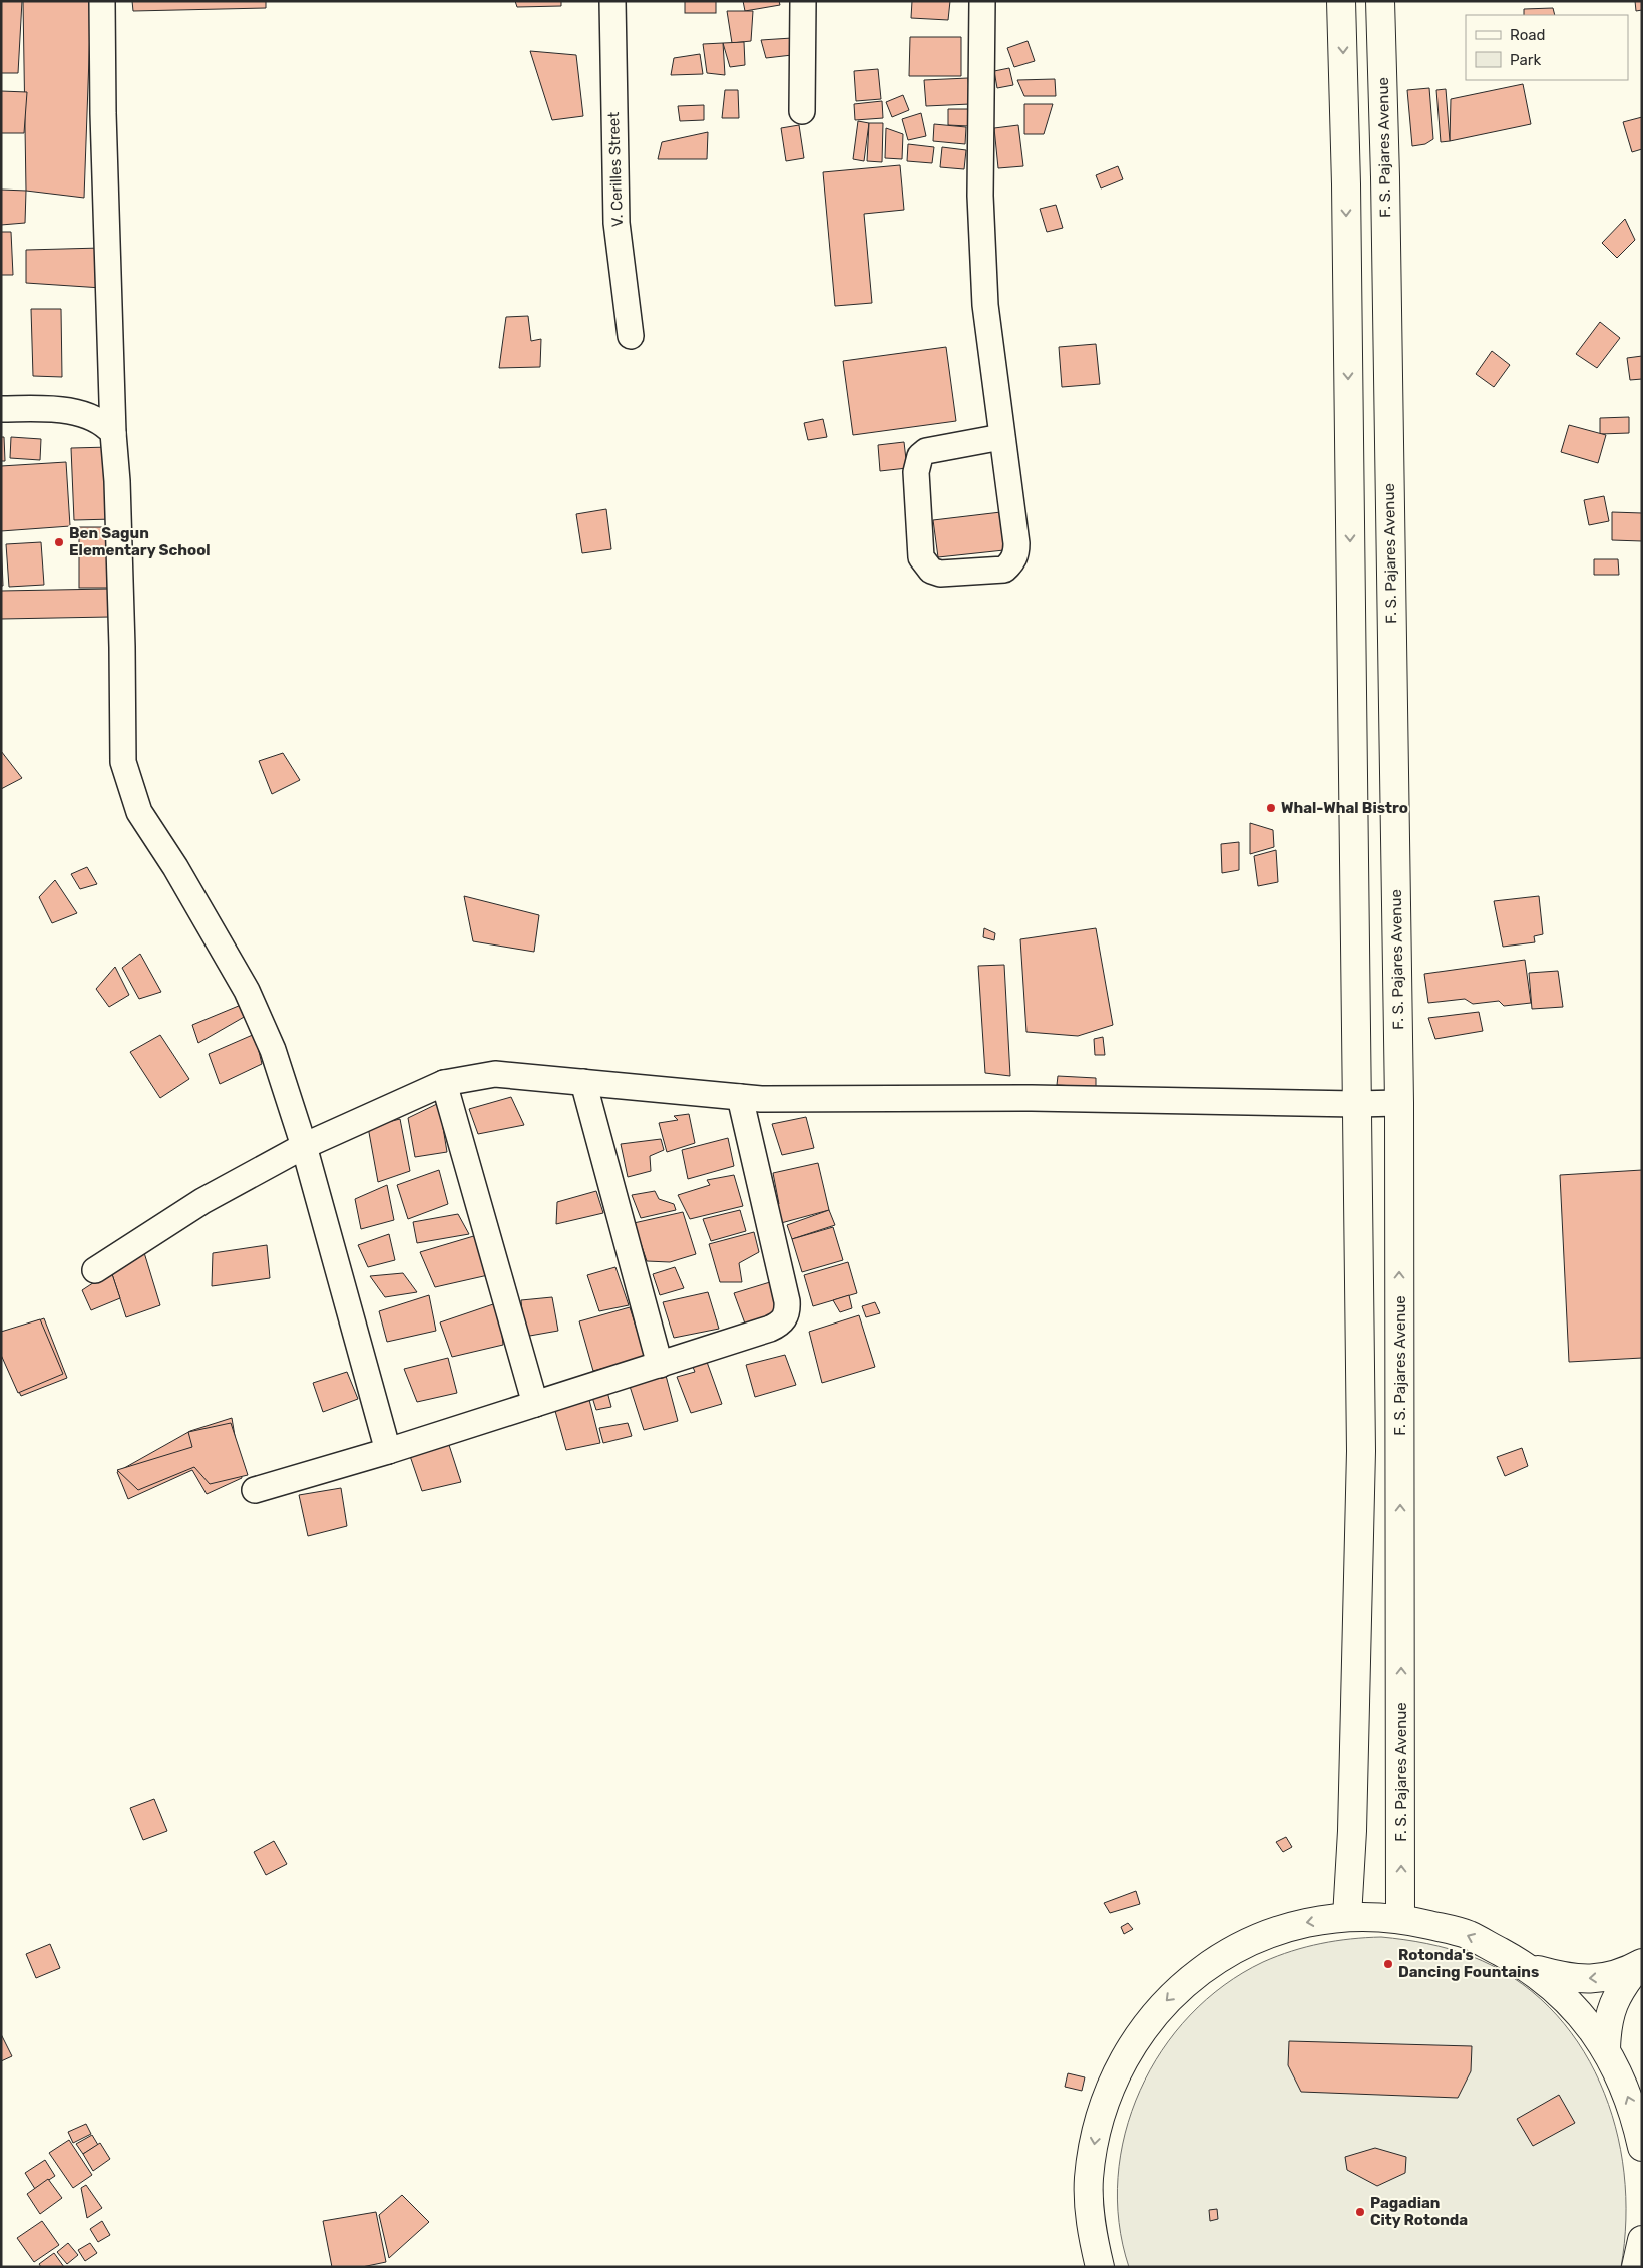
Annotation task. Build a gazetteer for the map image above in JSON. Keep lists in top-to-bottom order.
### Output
{
  "streets": {
    "main road": ["F. S. Pajares Avenue"],
    "street": ["V. Cerilles Street"]
  },
  "places": [
    "Ben Sagun Elementary School",
    "Whal-Whal Bistro",
    "Rotonda's Dancing Fountains",
    "Pagadian City Rotonda"
  ],
  "legend": ["Road", "Park"]
}
